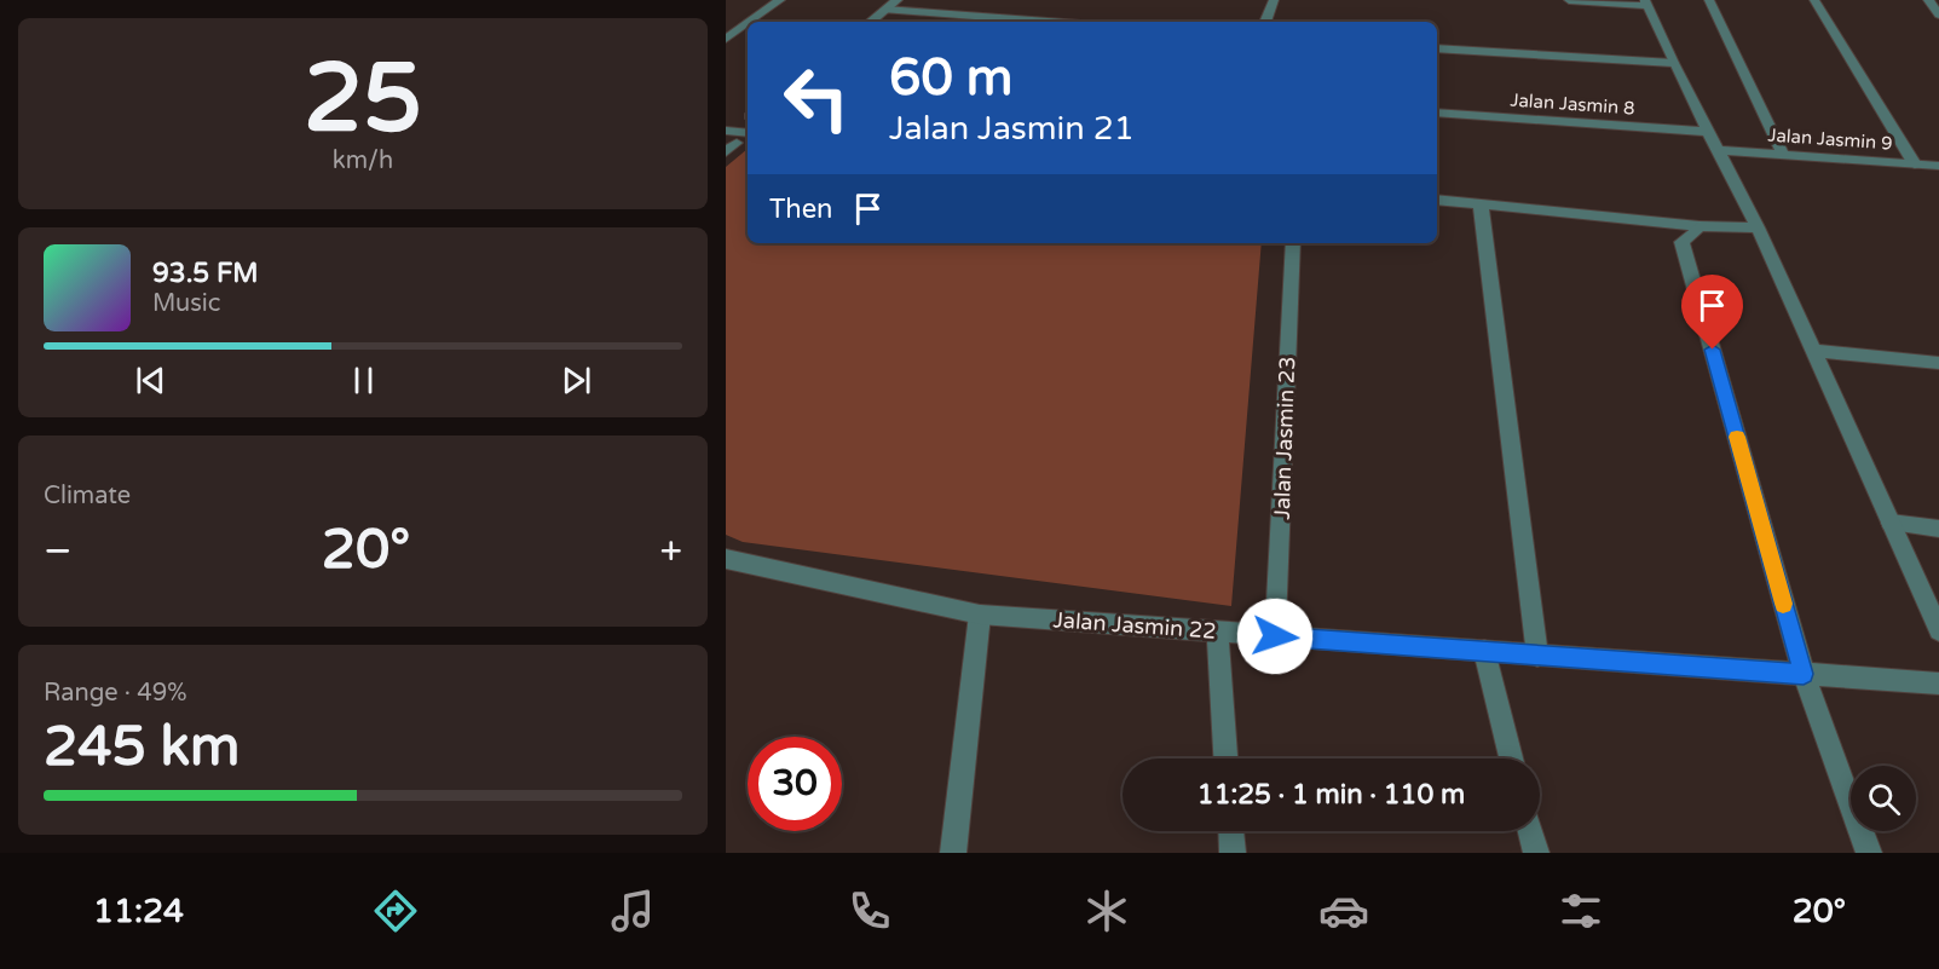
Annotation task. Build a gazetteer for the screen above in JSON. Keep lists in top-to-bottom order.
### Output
{
  "streets": {
    "street": [
      "Jalan Jasmin 8",
      "Jalan Jasmin 9",
      "Jalan Jasmin 23",
      "Jalan Jasmin 22"
    ]
  },
  "crossings": [
    ["Jalan Jasmin 23", "Jalan Jasmin 22"]
  ],
  "page": {
    "tile": [
      ["25", "km/h"],
      "Climate",
      ["Range · 49%", "245 km"]
    ],
    "turn": ["60 m", "Jalan Jasmin 21"],
    "then": "Then",
    "song": ["93.5 FM", "Music"],
    "heat": ["−", "20°", "+"],
    "limit": "30",
    "trip": "11:25 · 1 min · 110 m",
    "tabs": ["11:24", "20°"]
  }
}
